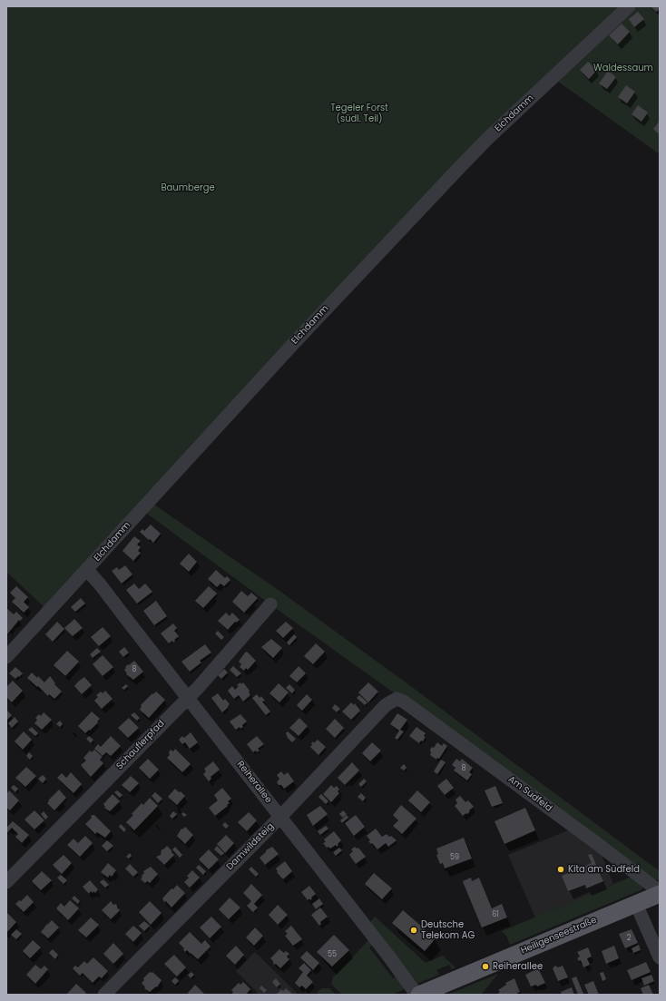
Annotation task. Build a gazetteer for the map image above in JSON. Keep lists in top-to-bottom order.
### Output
{
  "streets": {
    "main road": ["Heiligenseestraße"],
    "street": [
      "Elchdamm",
      "Schauflerpfad",
      "Reiherallee",
      "Am Südfeld",
      "Damwildsteig"
    ]
  },
  "crossings": [
    ["Elchdamm", "Reiherallee"],
    ["Schauflerpfad", "Reiherallee"],
    ["Reiherallee", "Damwildsteig"],
    ["Reiherallee", "Heiligenseestraße"],
    ["Am Südfeld", "Damwildsteig"],
    ["Am Südfeld", "Heiligenseestraße"]
  ],
  "parks": ["Waldessaum", "Tegeler Forst (südl. Teil)", "Baumberge"],
  "places": ["Kita am Südfeld", "Deutsche Telekom AG", "Reiherallee"],
  "house_numbers": [
    "8",
    "8",
    "59",
    "61",
    "2",
    "55"
  ]
}
